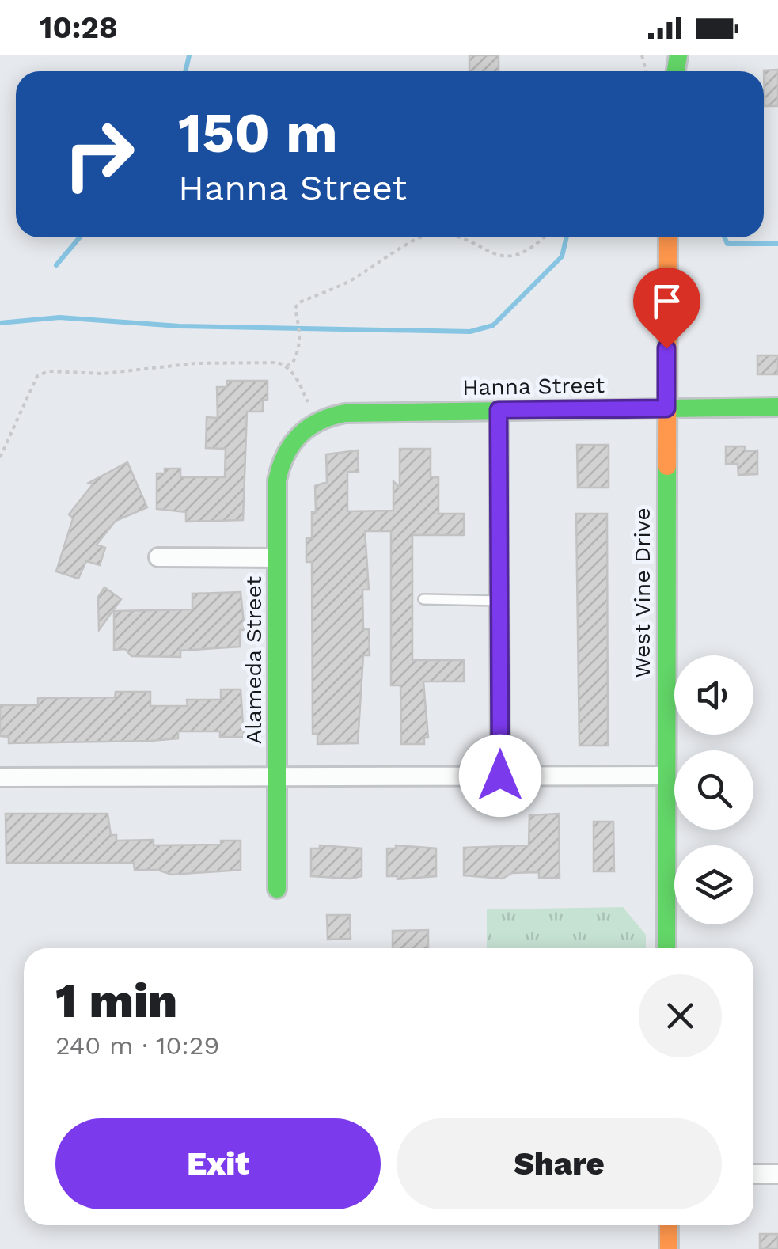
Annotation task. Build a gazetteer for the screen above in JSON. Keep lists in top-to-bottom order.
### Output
{
  "streets": {
    "street": ["Hanna Street", "West Vine Drive", "Alameda Street"]
  },
  "crossings": [
    ["Hanna Street", "West Vine Drive"],
    ["Hanna Street", "Alameda Street"]
  ],
  "page": {
    "status": "10:28",
    "turn": ["150 m", "Hanna Street"],
    "heading": ["1 min", "240 m · 10:29"],
    "buttons": ["Exit", "Share"]
  }
}
